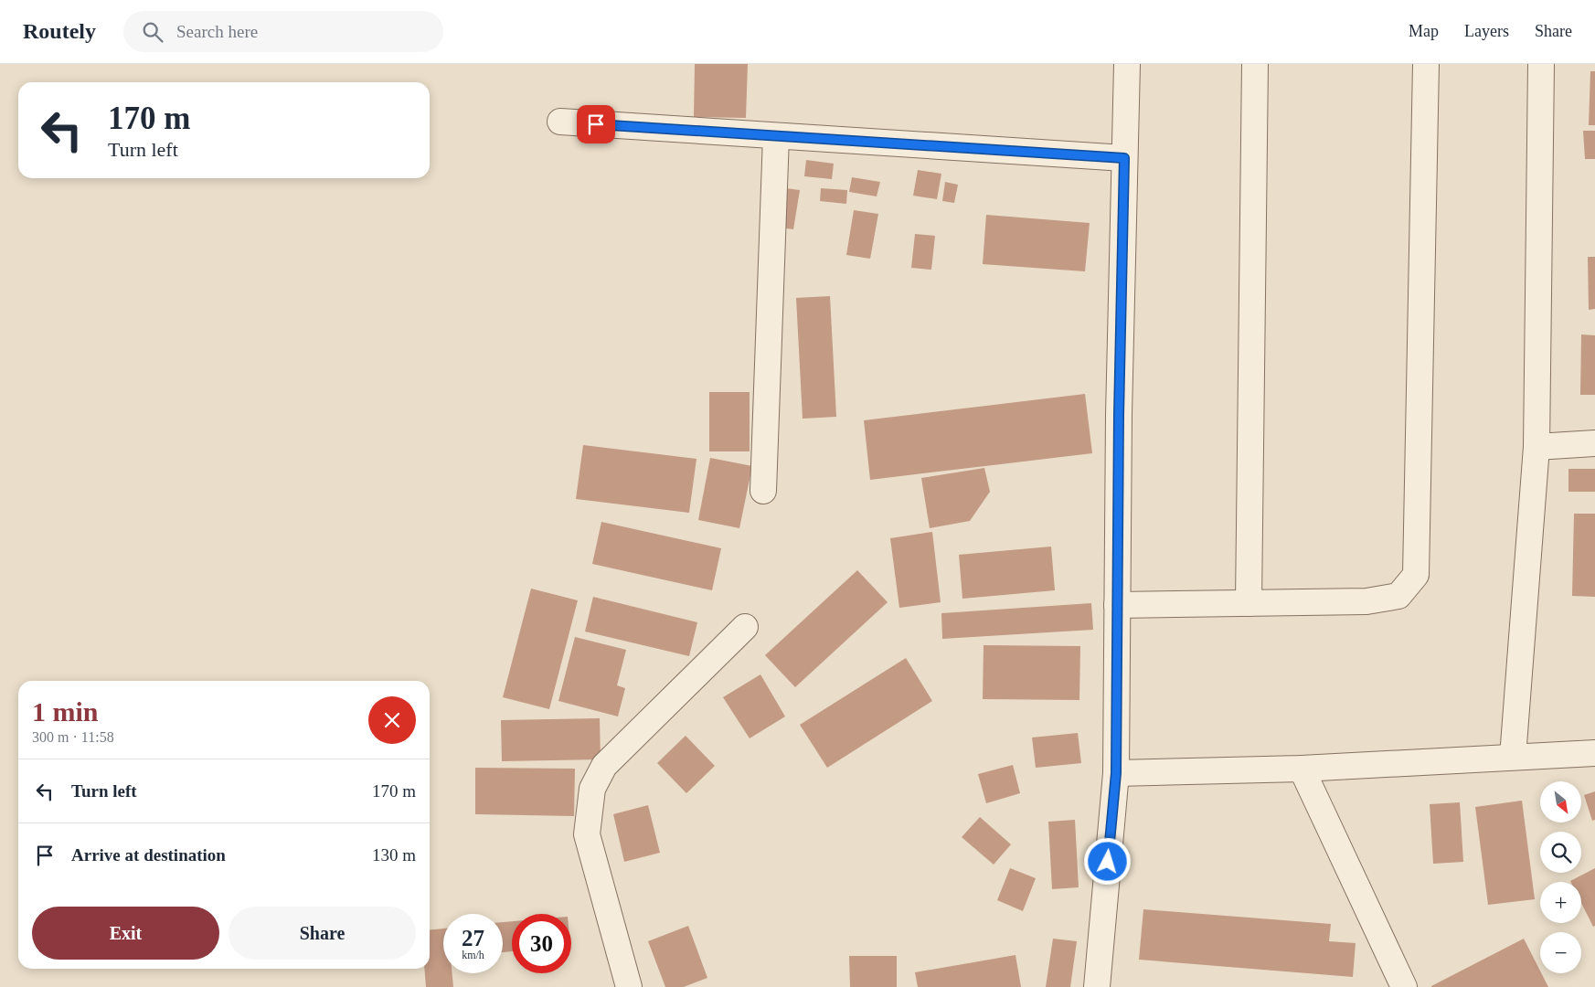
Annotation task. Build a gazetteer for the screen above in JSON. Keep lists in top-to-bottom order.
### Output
{
  "north": "bottom right",
  "page": {
    "header": "Routely",
    "search": "Search here",
    "nav": ["Map", "Layers", "Share"],
    "turn": ["170 m", "Turn left"],
    "heading": ["1 min", "300 m · 11:58"],
    "list": [
      {
        "name": "Turn left",
        "value": "170 m"
      },
      {
        "name": "Arrive at destination",
        "value": "130 m"
      }
    ],
    "map_buttons": ["+", "−"],
    "buttons": ["Exit", "Share"],
    "speed": "27 km/h",
    "limit": "30"
  }
}
